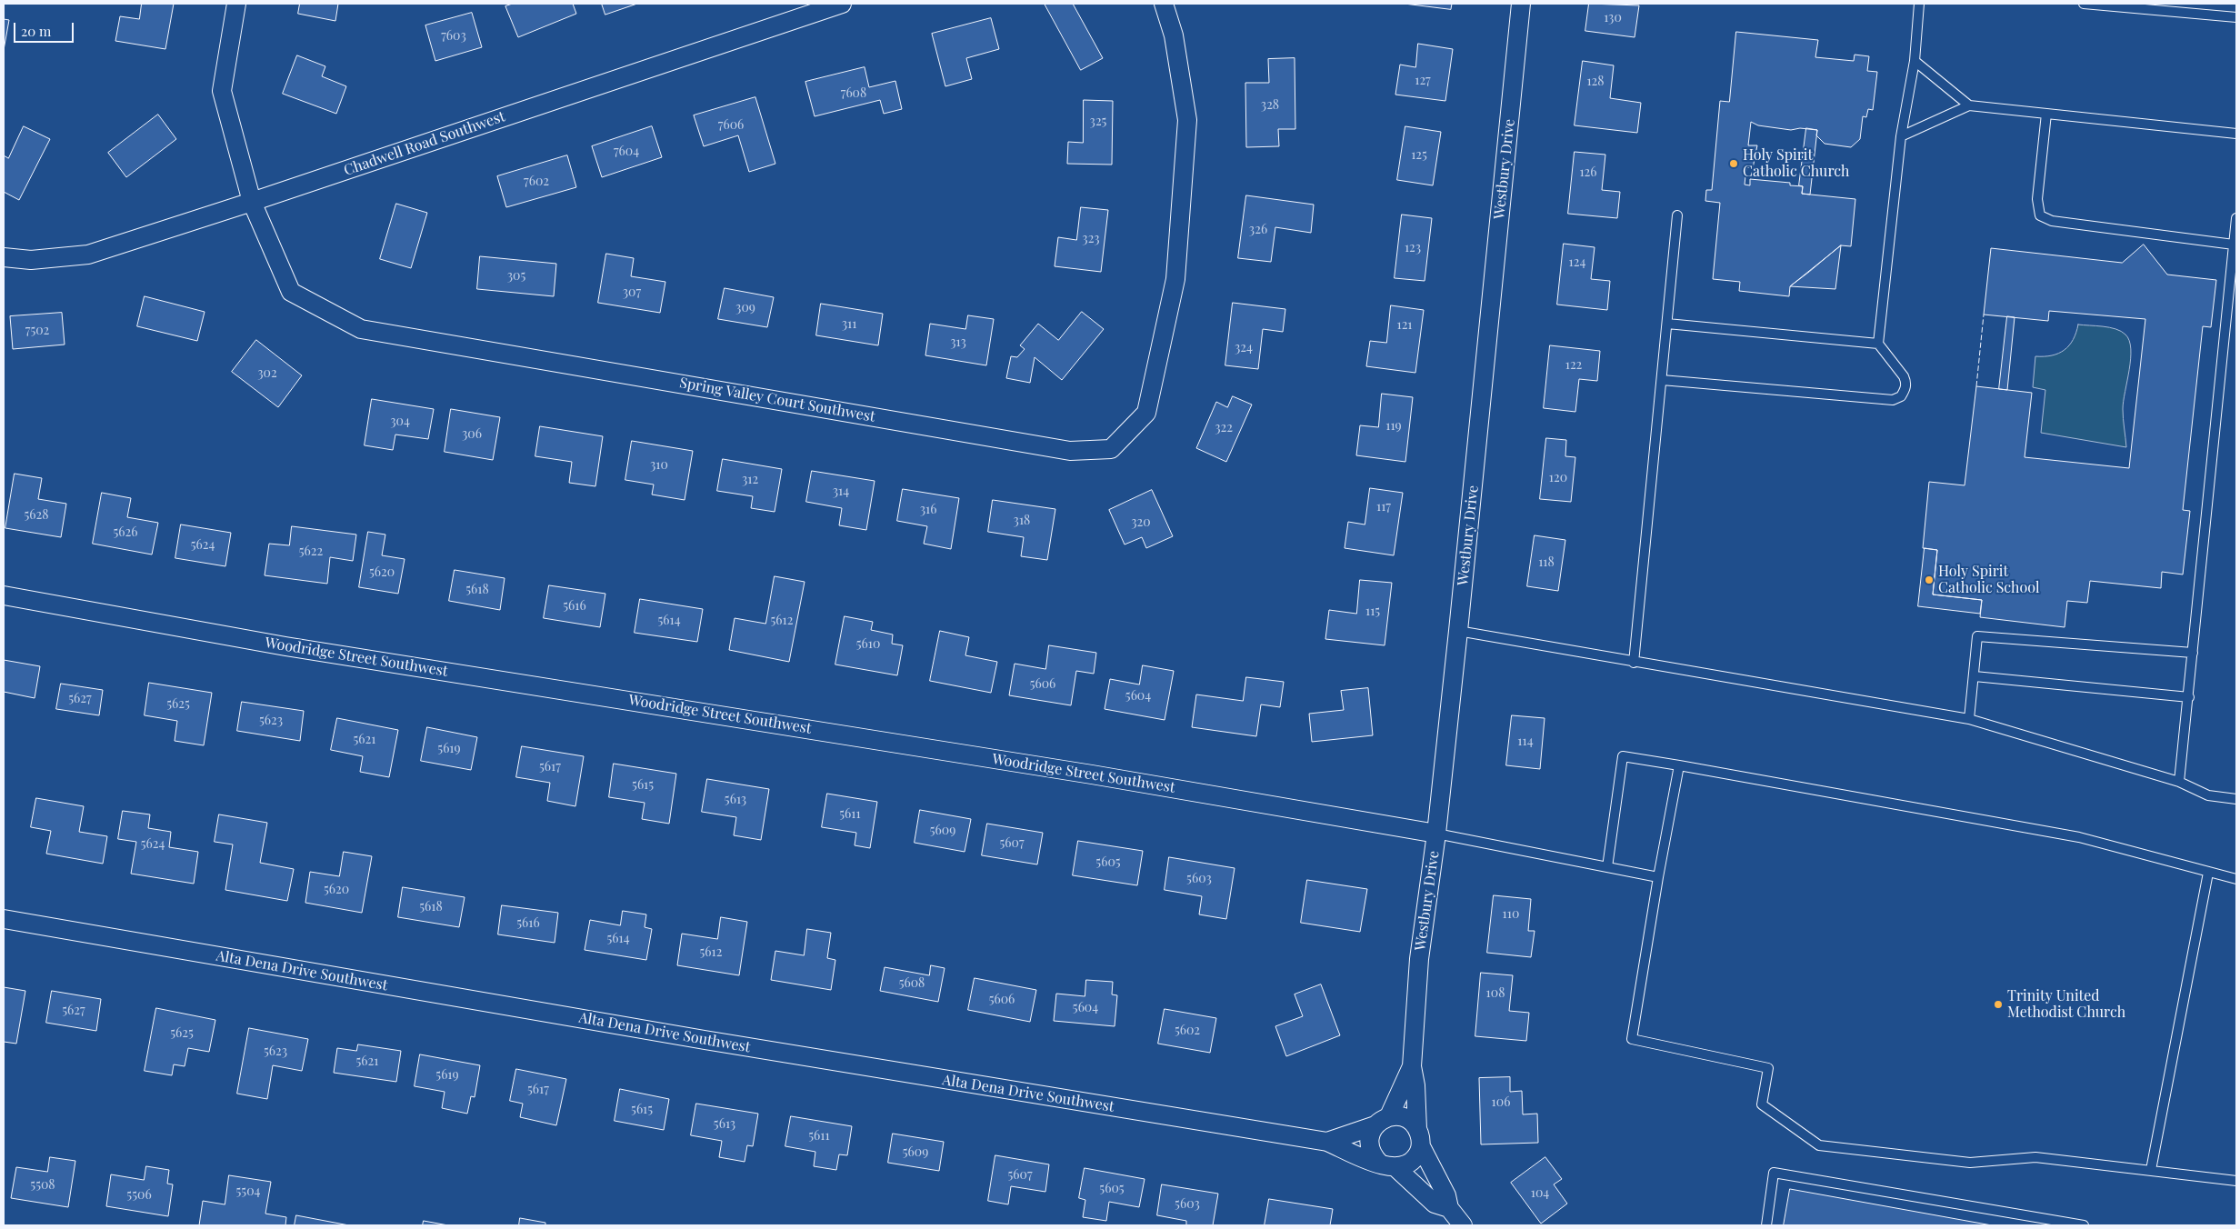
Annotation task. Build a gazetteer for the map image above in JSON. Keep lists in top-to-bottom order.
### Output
{
  "streets": {
    "street": [
      "Chadwell Road Southwest",
      "Westbury Drive",
      "Spring Valley Court Southwest",
      "Woodridge Street Southwest",
      "Alta Dena Drive Southwest"
    ]
  },
  "crossings": [
    ["Chadwell Road Southwest", "Spring Valley Court Southwest"],
    ["Westbury Drive", "Woodridge Street Southwest"],
    ["Westbury Drive", "Alta Dena Drive Southwest"]
  ],
  "places": ["Holy Spirit Catholic Church", "Holy Spirit Catholic School", "Trinity United Methodist Church"],
  "house_numbers": [
    "130",
    "7603",
    "127",
    "128",
    "7608",
    "328",
    "325",
    "7606",
    "7604",
    "125",
    "126",
    "7602",
    "326",
    "323",
    "123",
    "124",
    "305",
    "307",
    "309",
    "311",
    "121",
    "7502",
    "313",
    "324",
    "122",
    "302",
    "304",
    "119",
    "322",
    "306",
    "310",
    "120",
    "312",
    "314",
    "117",
    "316",
    "5628",
    "318",
    "320",
    "5626",
    "5624",
    "5622",
    "118",
    "5620",
    "5618",
    "5616",
    "115",
    "5614",
    "5612",
    "5610",
    "5606",
    "5604",
    "5627",
    "5625",
    "5623",
    "5621",
    "114",
    "5619",
    "5617",
    "5615",
    "5613",
    "5611",
    "5609",
    "5607",
    "5624",
    "5605",
    "5603",
    "5620",
    "5618",
    "110",
    "5616",
    "5614",
    "5612",
    "5608",
    "108",
    "5606",
    "5604",
    "5627",
    "5602",
    "5625",
    "5623",
    "5621",
    "5619",
    "5617",
    "106",
    "5615",
    "5613",
    "5611",
    "5609",
    "5607",
    "5508",
    "5605",
    "5504",
    "104",
    "5506",
    "5603"
  ],
  "scale_bar": "20 m"
}
